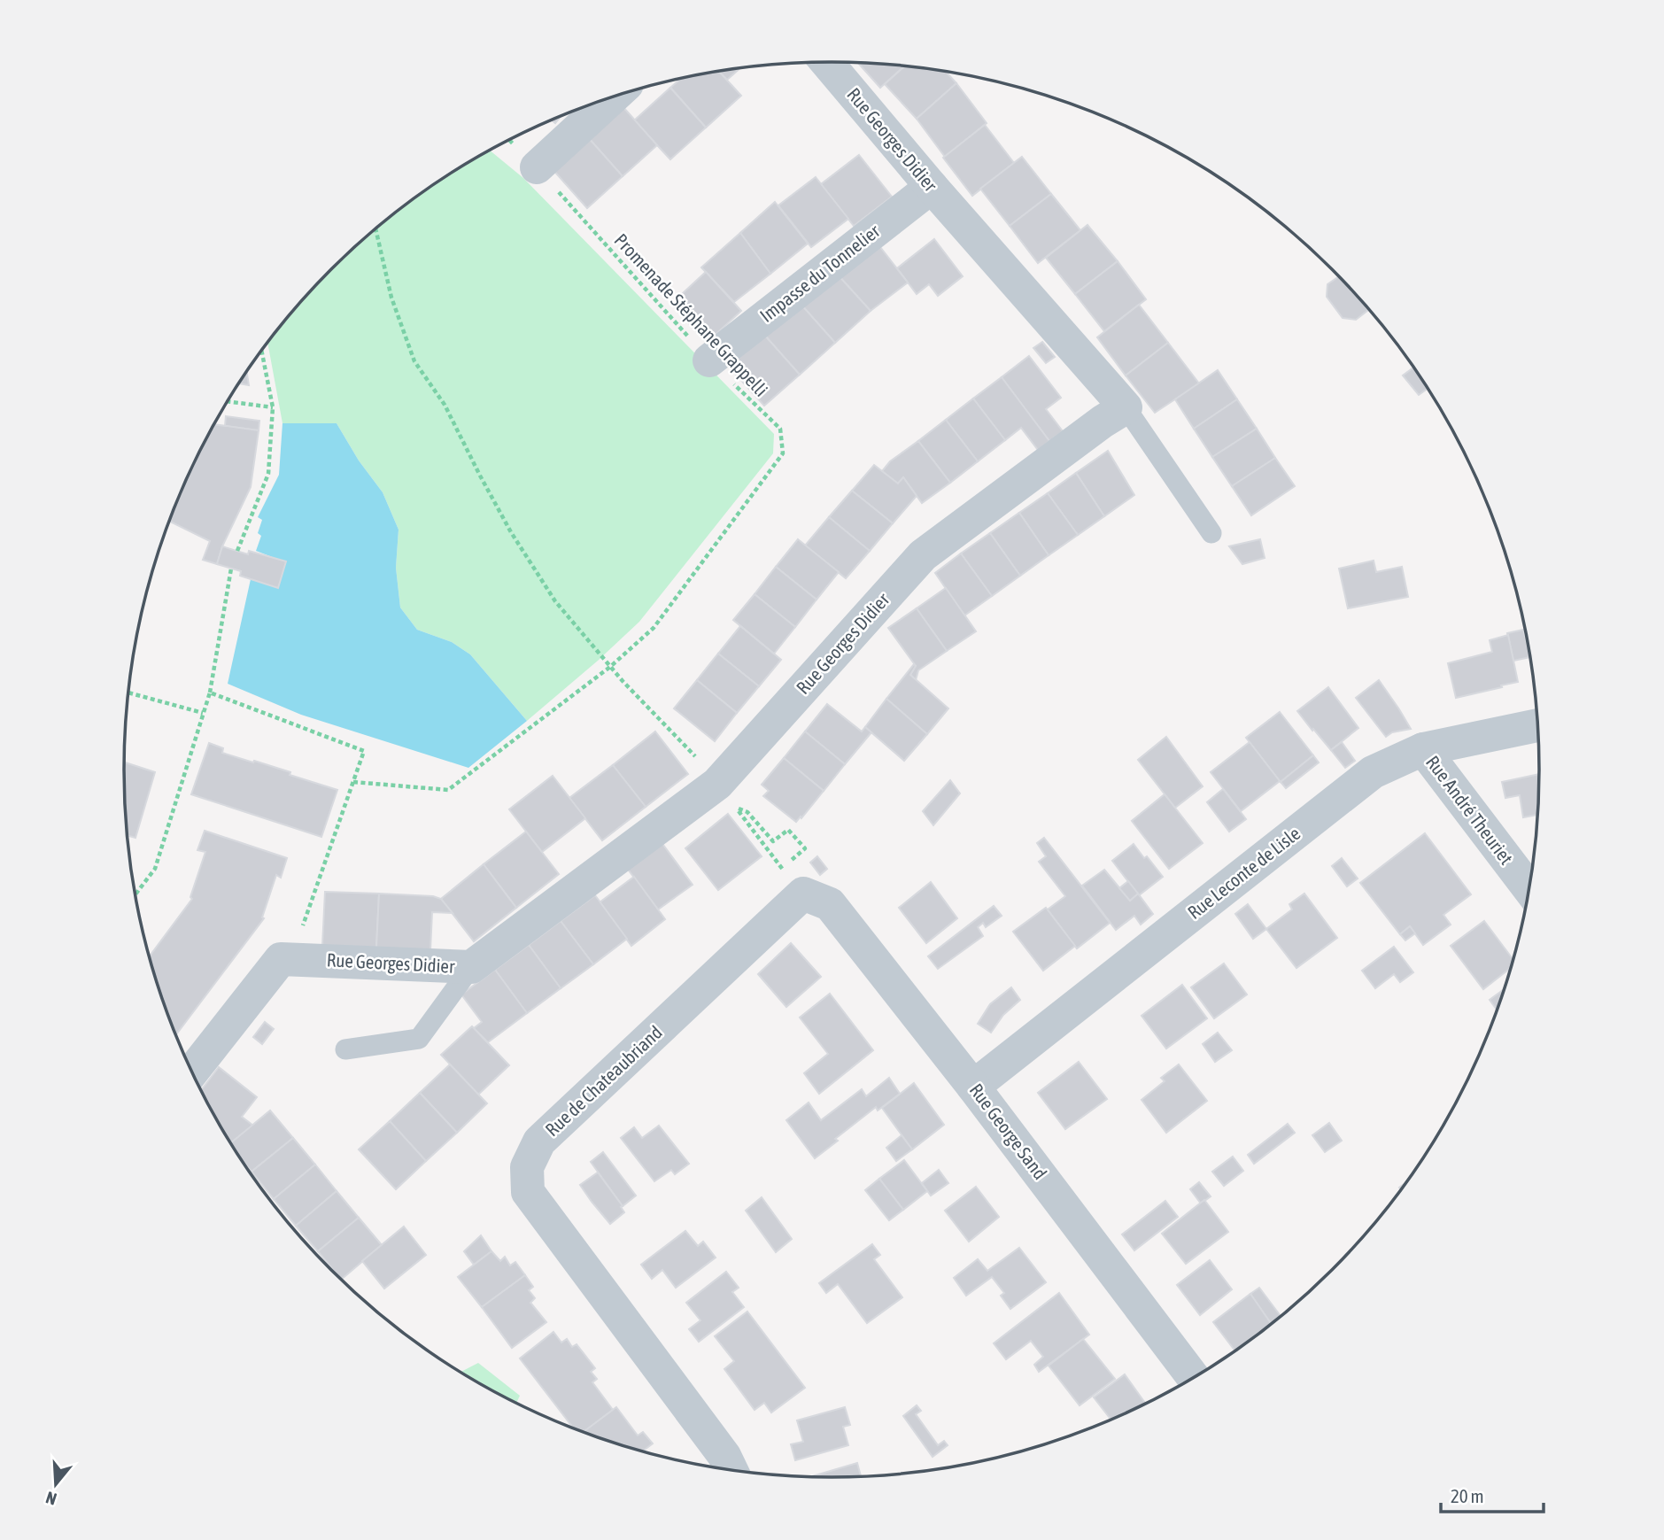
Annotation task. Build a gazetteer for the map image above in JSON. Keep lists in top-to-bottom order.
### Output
{
  "streets": {
    "street": [
      "Rue Georges Didier",
      "Impasse du Tonnelier",
      "Rue André Theuriet",
      "Rue Leconte de Lisle",
      "Rue de Chateaubriand",
      "Rue George Sand"
    ],
    "path": ["Promenade Stéphane Grappelli"]
  },
  "crossings": [
    ["Rue Georges Didier", "Impasse du Tonnelier"],
    ["Impasse du Tonnelier", "Promenade Stéphane Grappelli"],
    ["Rue André Theuriet", "Rue Leconte de Lisle"],
    ["Rue Leconte de Lisle", "Rue George Sand"],
    ["Rue de Chateaubriand", "Rue George Sand"]
  ],
  "scale_bar": "20 m",
  "north": "bottom"
}
